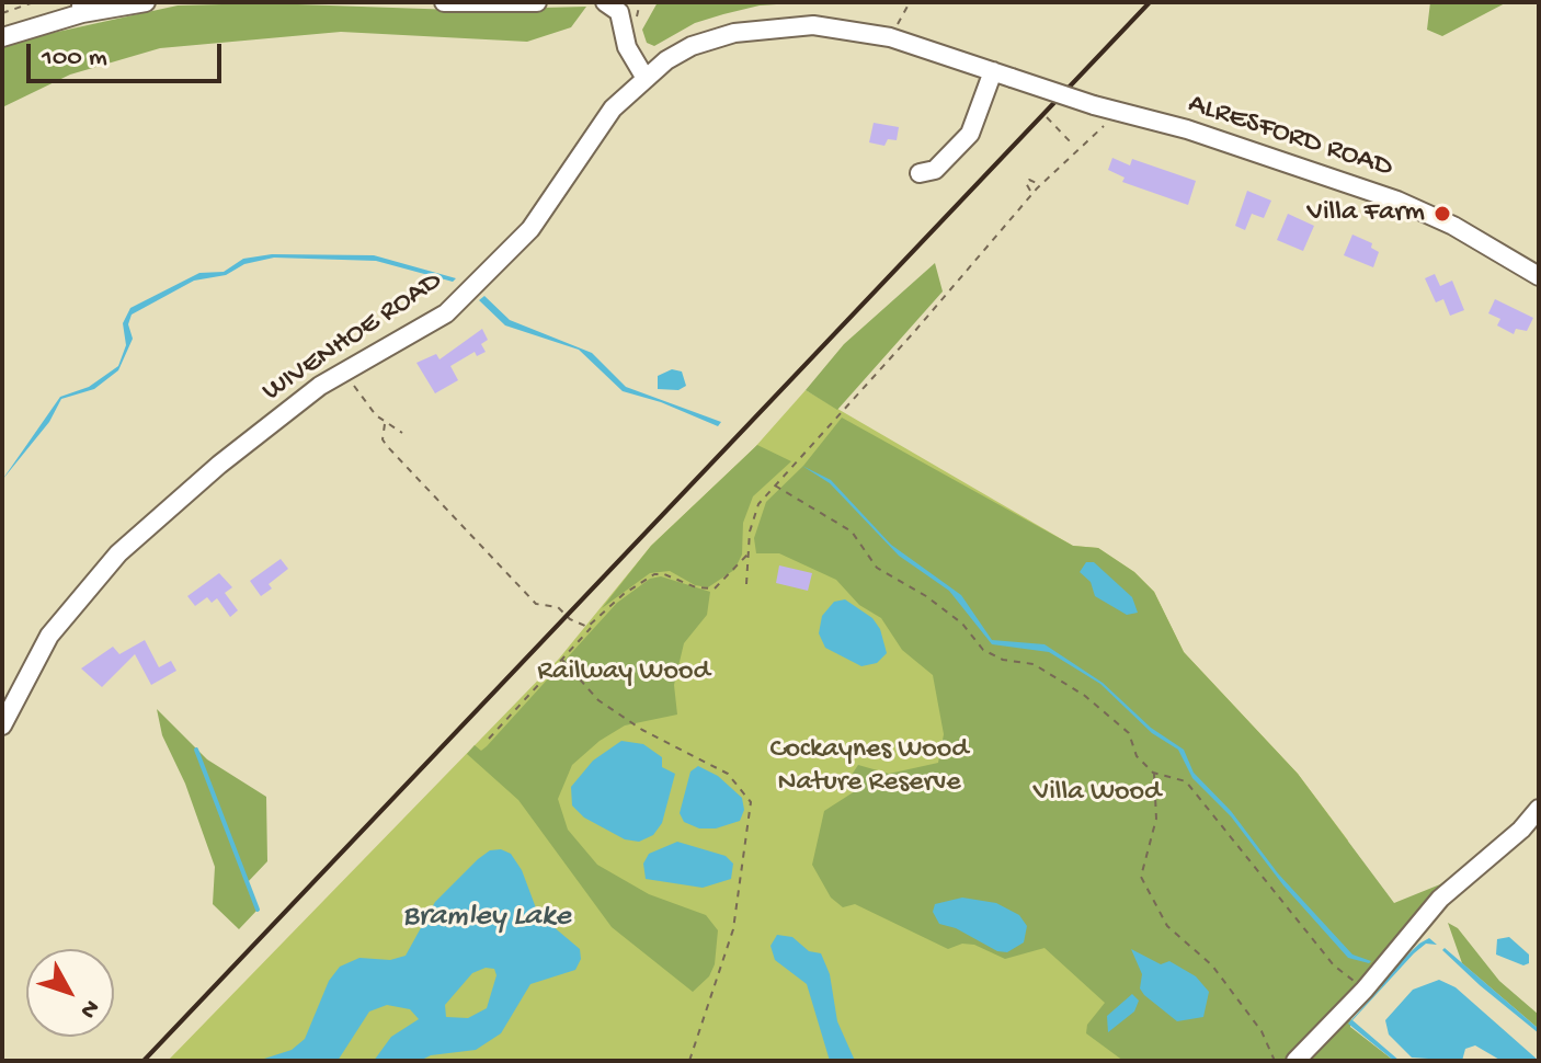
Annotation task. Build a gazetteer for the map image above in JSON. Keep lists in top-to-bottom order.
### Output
{
  "streets": {
    "street": ["ALRESFORD ROAD", "WIVENHOE ROAD"]
  },
  "crossings": [
    ["ALRESFORD ROAD", "WIVENHOE ROAD"]
  ],
  "water": ["Bramley Lake"],
  "parks": ["Railway Wood", "Cockaynes Wood Nature Reserve", "Villa Wood"],
  "places": ["Villa Farm"],
  "scale_bar": "100 m",
  "north": "bottom right"
}
